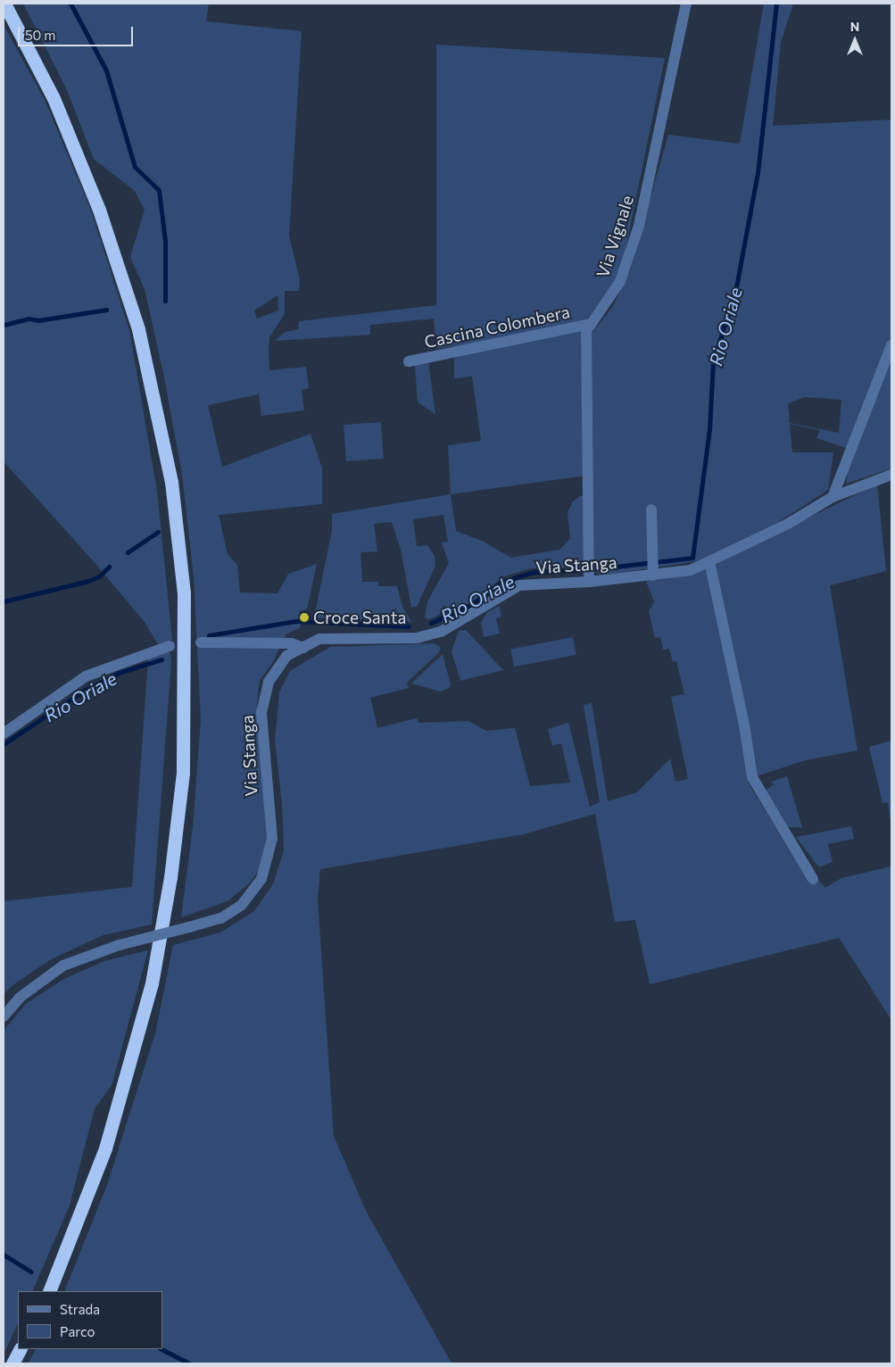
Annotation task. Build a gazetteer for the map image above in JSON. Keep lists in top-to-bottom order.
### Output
{
  "streets": {
    "street": ["Via Vignale", "Cascina Colombera", "Via Stanga"]
  },
  "crossings": [
    ["Via Vignale", "Cascina Colombera"],
    ["Via Vignale", "Via Stanga"]
  ],
  "water": ["Rio Oriale"],
  "places": ["Croce Santa"],
  "legend": ["Strada", "Parco"],
  "scale_bar": "50 m",
  "north": "top"
}
